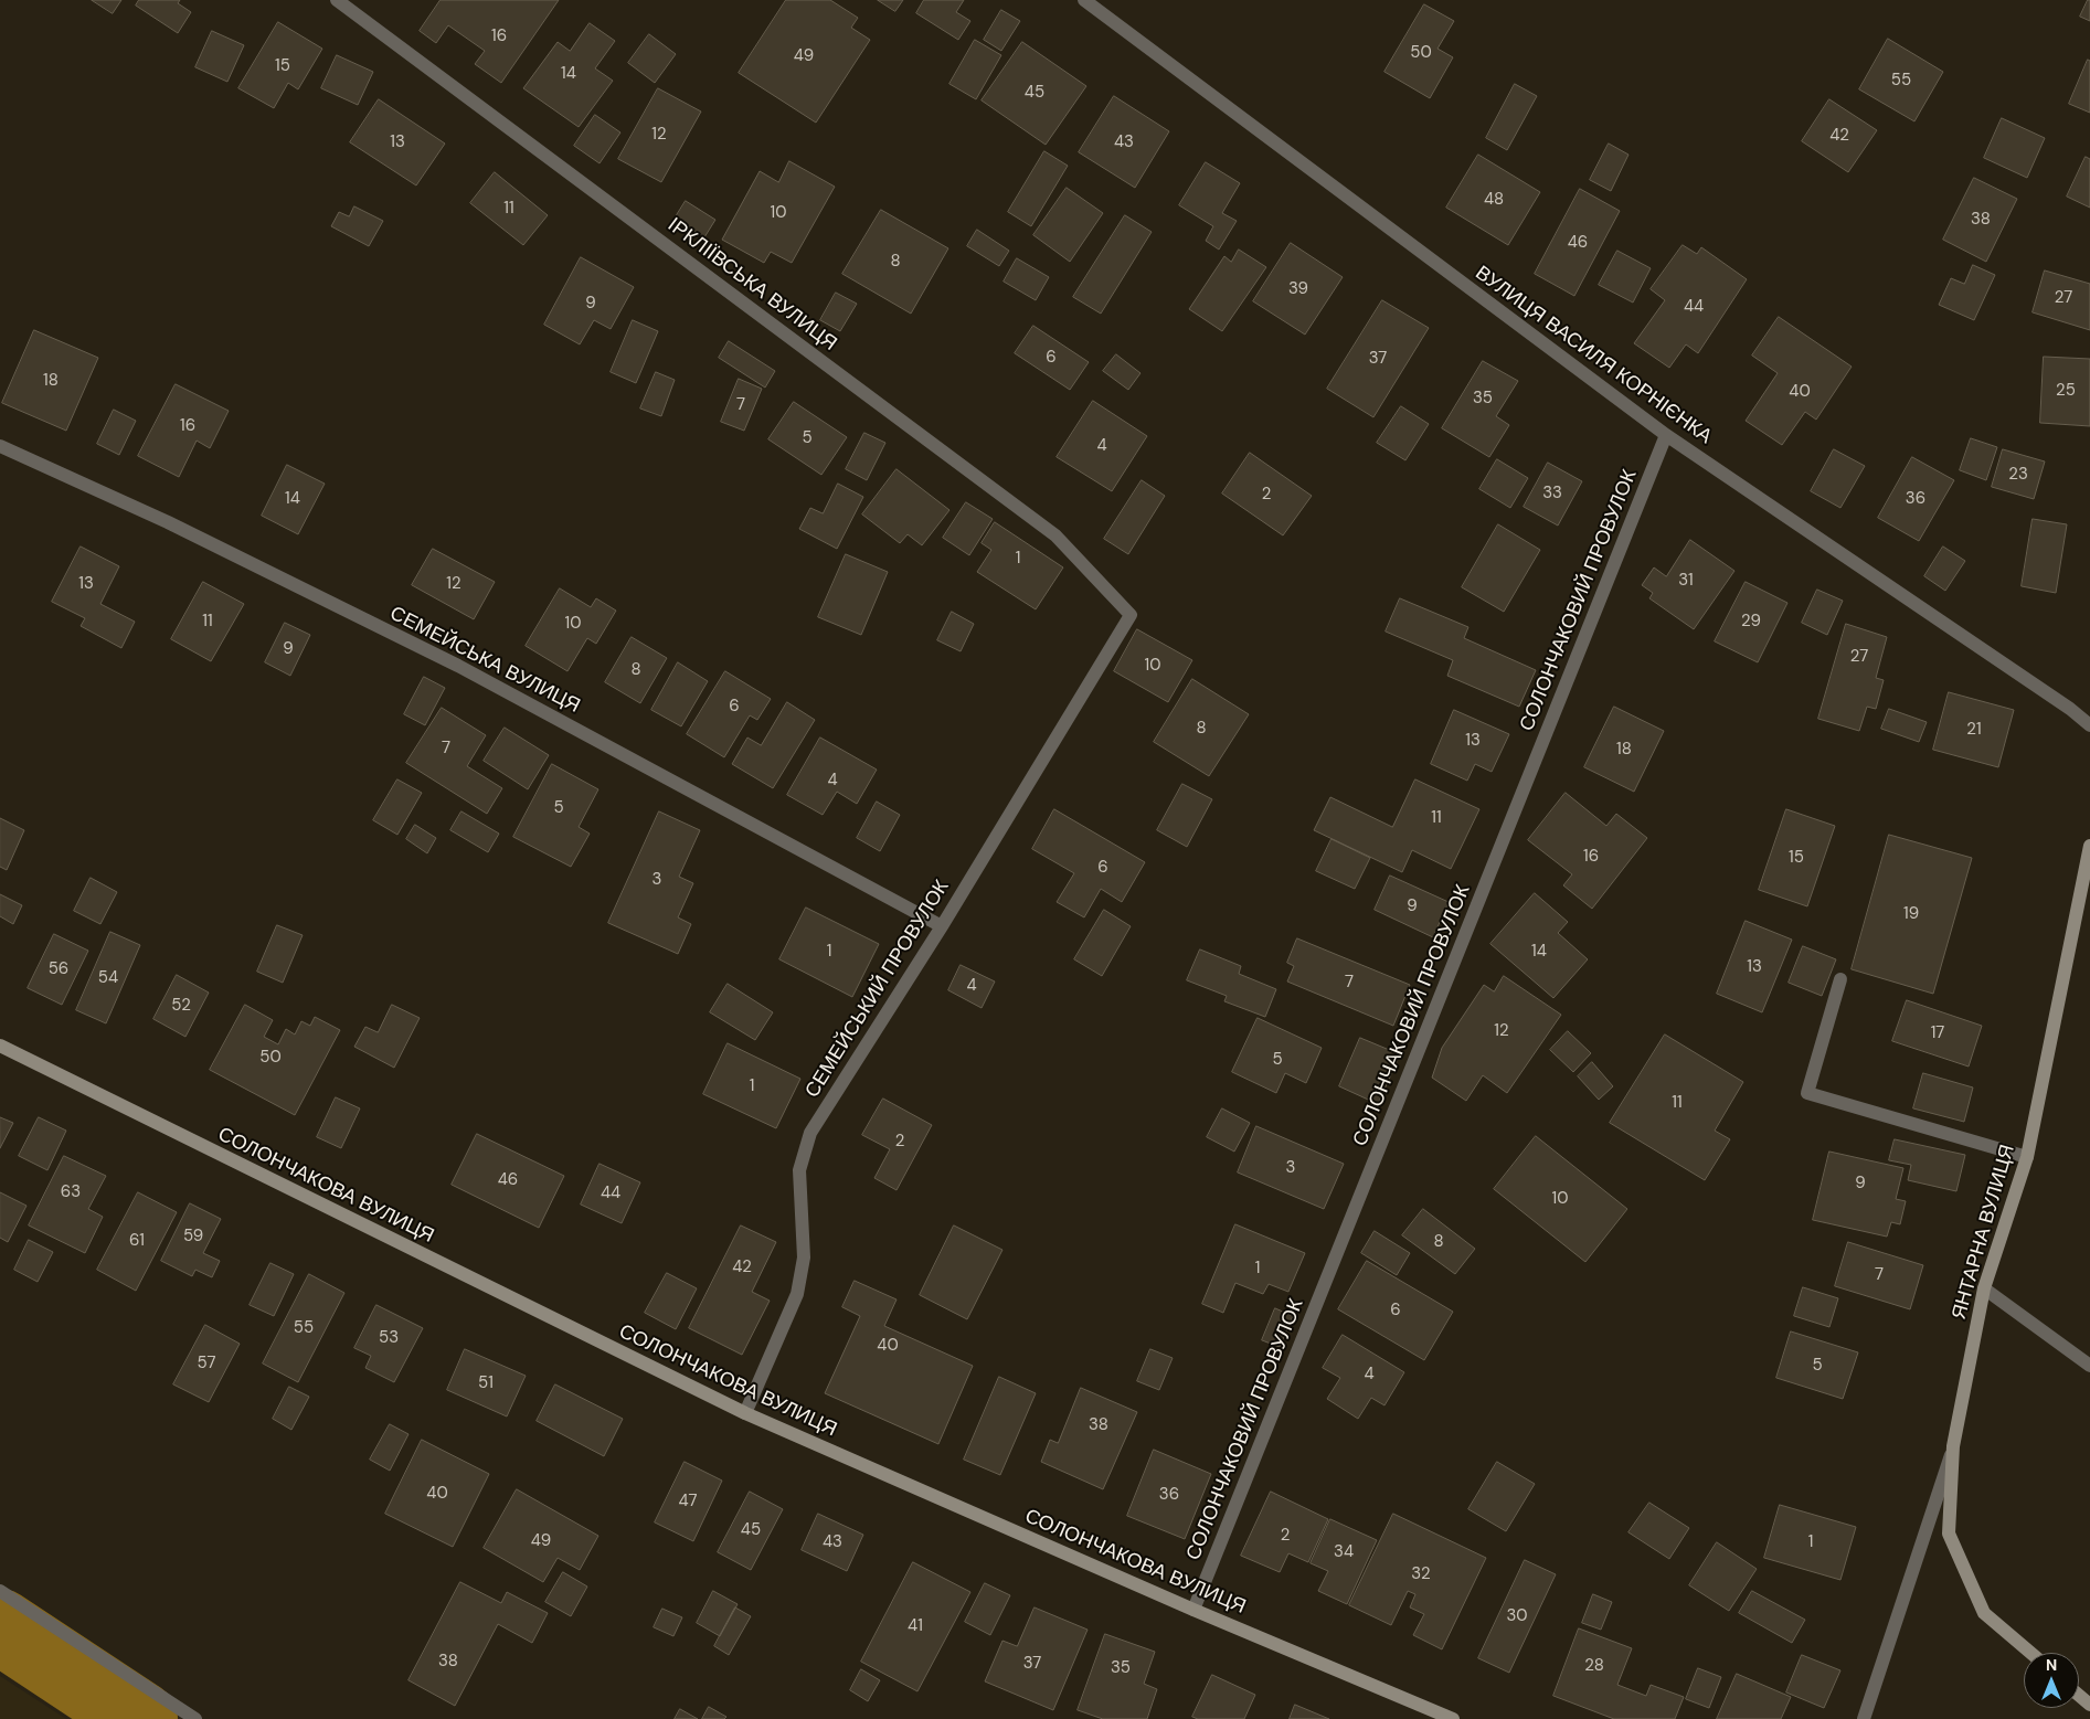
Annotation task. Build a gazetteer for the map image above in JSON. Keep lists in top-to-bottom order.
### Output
{
  "streets": {
    "main road": ["СОЛОНЧАКОВА ВУЛИЦЯ", "ЯНТАРНА ВУЛИЦЯ"],
    "street": [
      "ІРКЛІЇВСЬКА ВУЛИЦЯ",
      "ВУЛИЦЯ ВАСИЛЯ КОРНІЄНКА",
      "СОЛОНЧАКОВИЙ ПРОВУЛОК",
      "СЕМЕЙСЬКА ВУЛИЦЯ",
      "СЕМЕЙСЬКИЙ ПРОВУЛОК"
    ]
  },
  "crossings": [
    ["ІРКЛІЇВСЬКА ВУЛИЦЯ", "СЕМЕЙСЬКИЙ ПРОВУЛОК"],
    ["ВУЛИЦЯ ВАСИЛЯ КОРНІЄНКА", "СОЛОНЧАКОВИЙ ПРОВУЛОК"],
    ["СОЛОНЧАКОВИЙ ПРОВУЛОК", "СОЛОНЧАКОВА ВУЛИЦЯ"],
    ["СЕМЕЙСЬКА ВУЛИЦЯ", "СЕМЕЙСЬКИЙ ПРОВУЛОК"],
    ["СЕМЕЙСЬКИЙ ПРОВУЛОК", "СОЛОНЧАКОВА ВУЛИЦЯ"]
  ],
  "house_numbers": [
    "16",
    "50",
    "49",
    "15",
    "14",
    "55",
    "45",
    "12",
    "42",
    "13",
    "43",
    "48",
    "11",
    "10",
    "38",
    "46",
    "8",
    "39",
    "27",
    "9",
    "44",
    "6",
    "37",
    "18",
    "25",
    "40",
    "35",
    "7",
    "16",
    "5",
    "4",
    "23",
    "33",
    "2",
    "14",
    "36",
    "1",
    "31",
    "13",
    "12",
    "11",
    "29",
    "10",
    "9",
    "27",
    "10",
    "8",
    "6",
    "8",
    "21",
    "13",
    "7",
    "18",
    "4",
    "5",
    "11",
    "16",
    "15",
    "6",
    "3",
    "9",
    "19",
    "1",
    "14",
    "13",
    "56",
    "54",
    "7",
    "4",
    "52",
    "12",
    "17",
    "50",
    "5",
    "1",
    "11",
    "2",
    "3",
    "46",
    "9",
    "63",
    "44",
    "10",
    "59",
    "61",
    "8",
    "42",
    "1",
    "7",
    "6",
    "55",
    "53",
    "40",
    "57",
    "5",
    "4",
    "51",
    "38",
    "40",
    "36",
    "47",
    "45",
    "2",
    "49",
    "43",
    "1",
    "34",
    "32",
    "30",
    "41",
    "38",
    "37",
    "28",
    "35"
  ],
  "north": "top"
}
